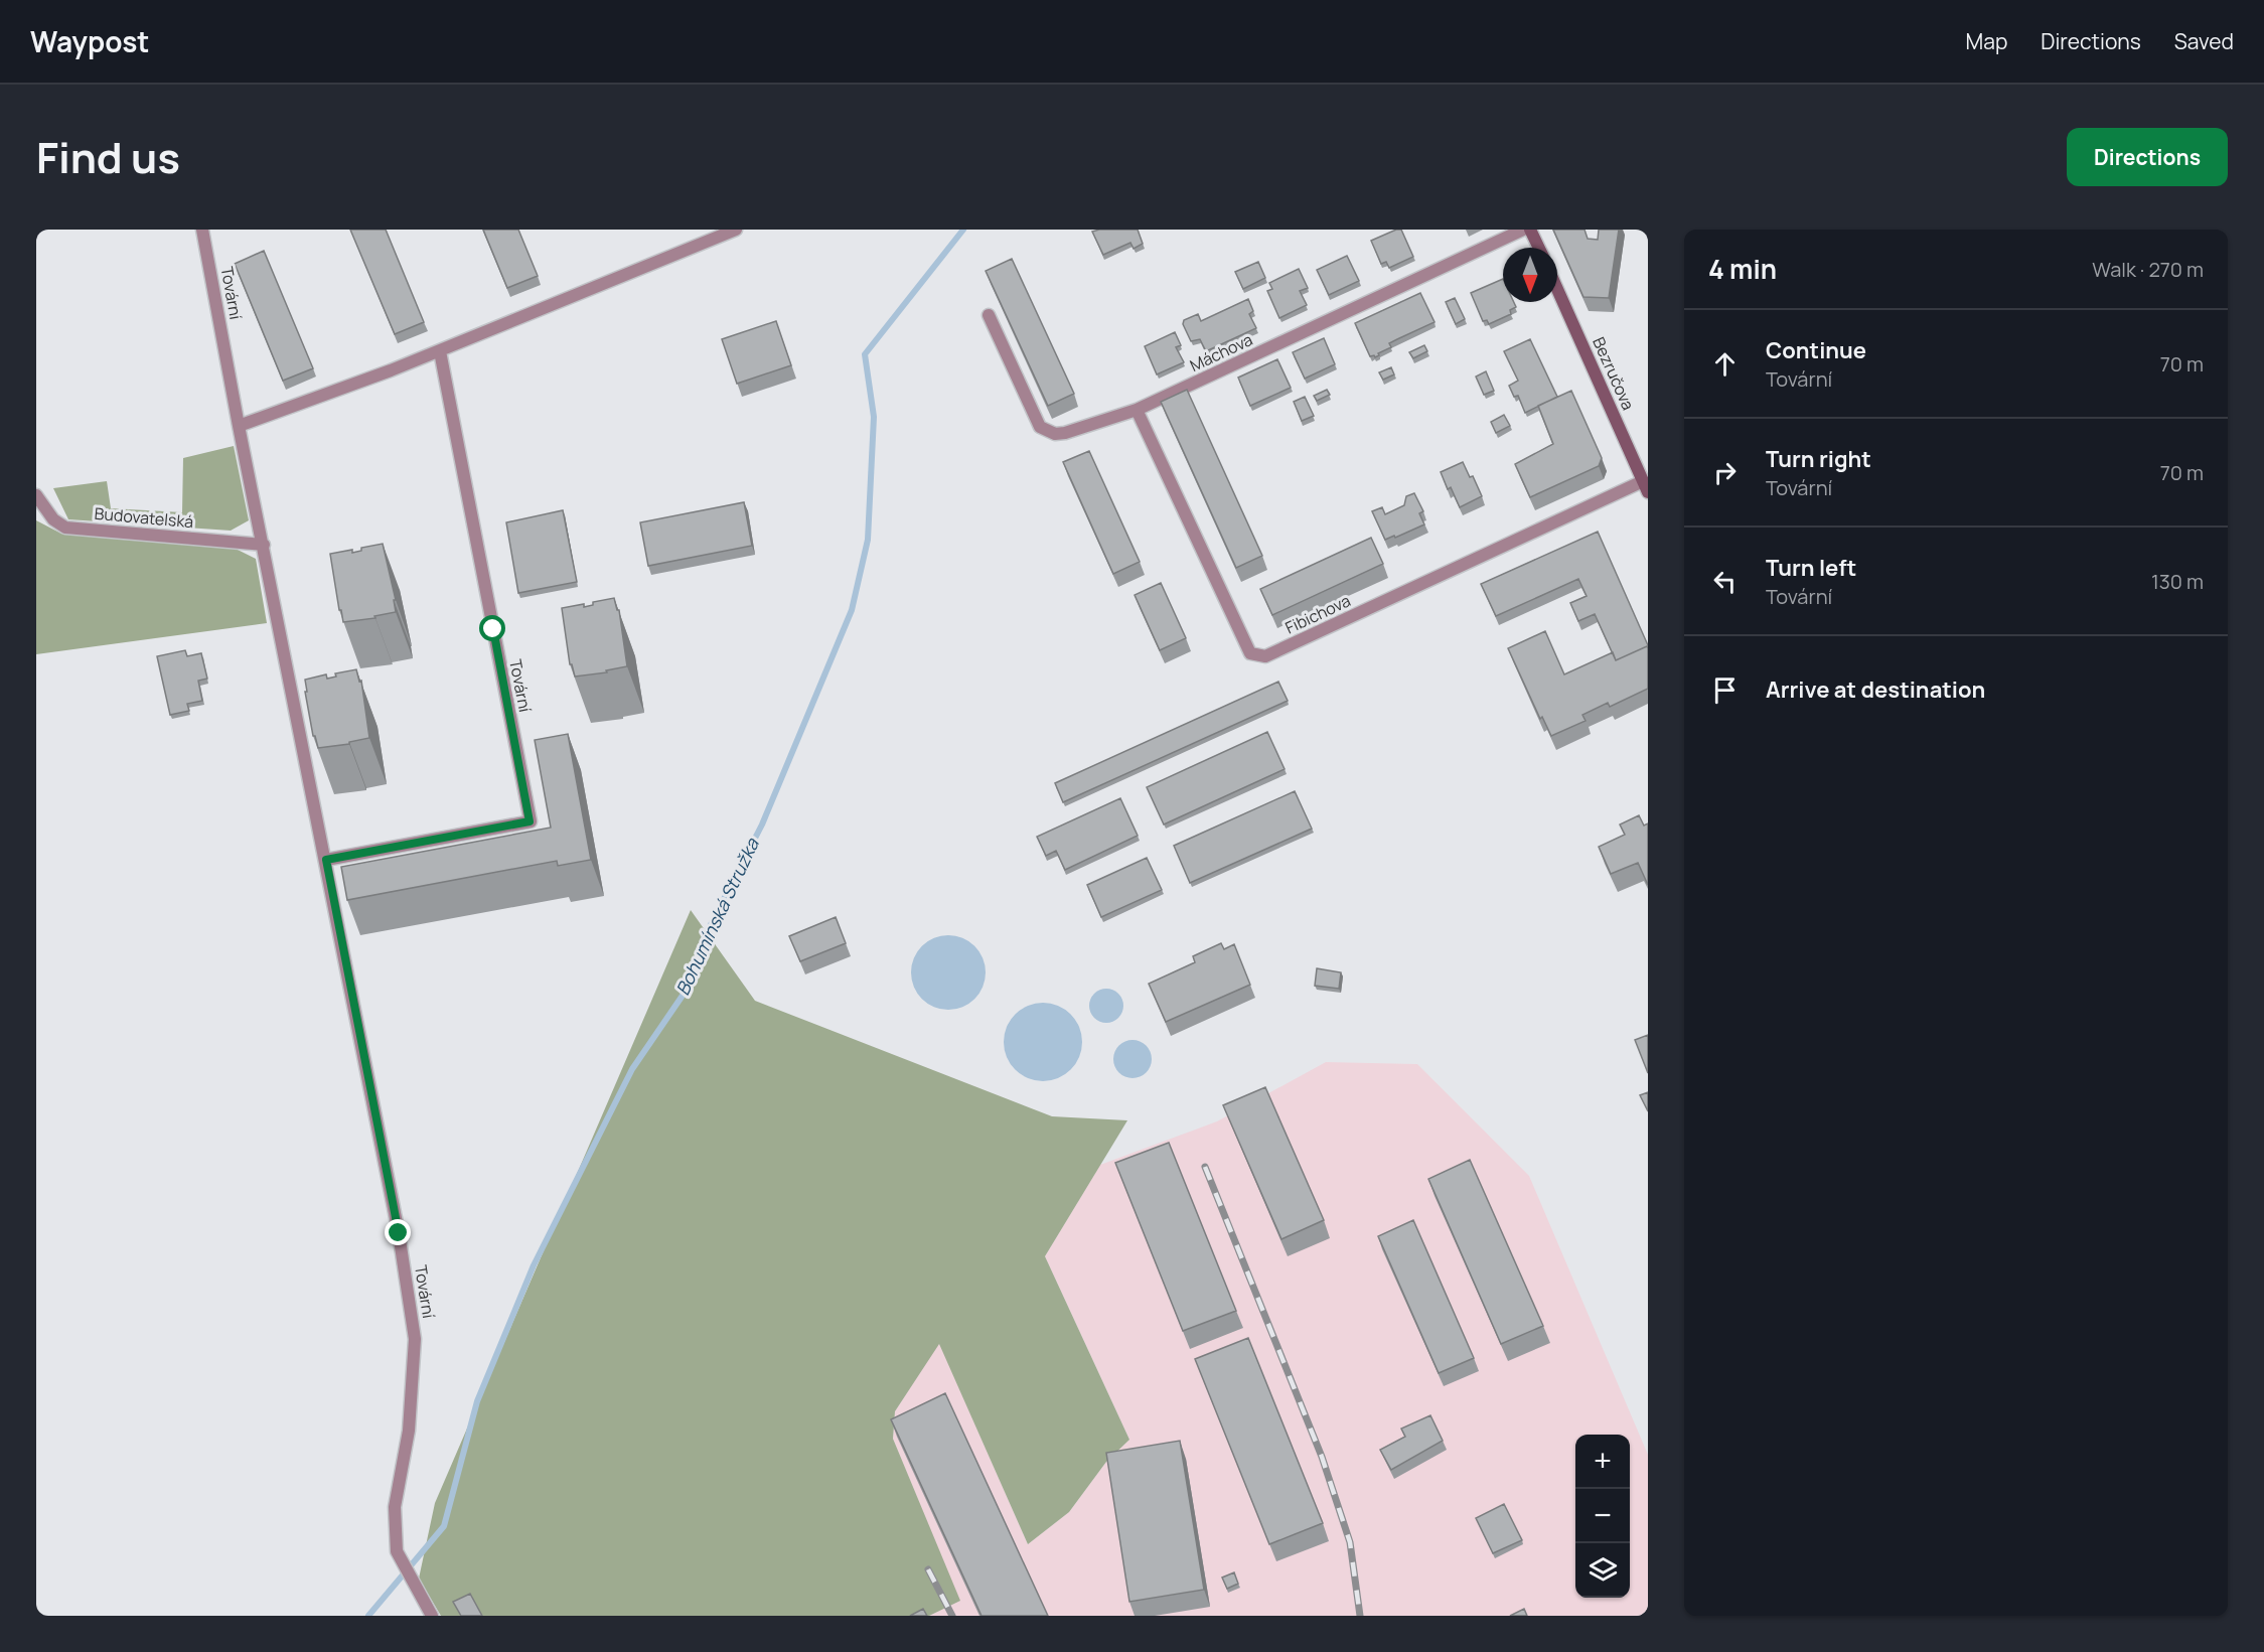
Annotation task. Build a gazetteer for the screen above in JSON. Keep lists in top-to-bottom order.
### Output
{
  "streets": {
    "main road": ["Bezručova"],
    "street": [
      "Tovární",
      "Máchova",
      "Budovatelská",
      "Fibichova"
    ]
  },
  "crossings": [
    ["Tovární", "Budovatelská"],
    ["Máchova", "Fibichova"],
    ["Bezručova", "Fibichova"]
  ],
  "water": ["Bohumínská Stružka"],
  "north": "bottom",
  "page": {
    "header": "Waypost",
    "nav": ["Map", "Directions", "Saved"],
    "title": "Find us",
    "buttons": "Directions",
    "heading": ["4 min", "Walk · 270 m"],
    "list": [
      ["Continue", "Tovární", "70 m"],
      ["Turn right", "Tovární", "70 m"],
      ["Turn left", "Tovární", "130 m"],
      "Arrive at destination"
    ],
    "map_buttons": ["+", "−"]
  }
}
